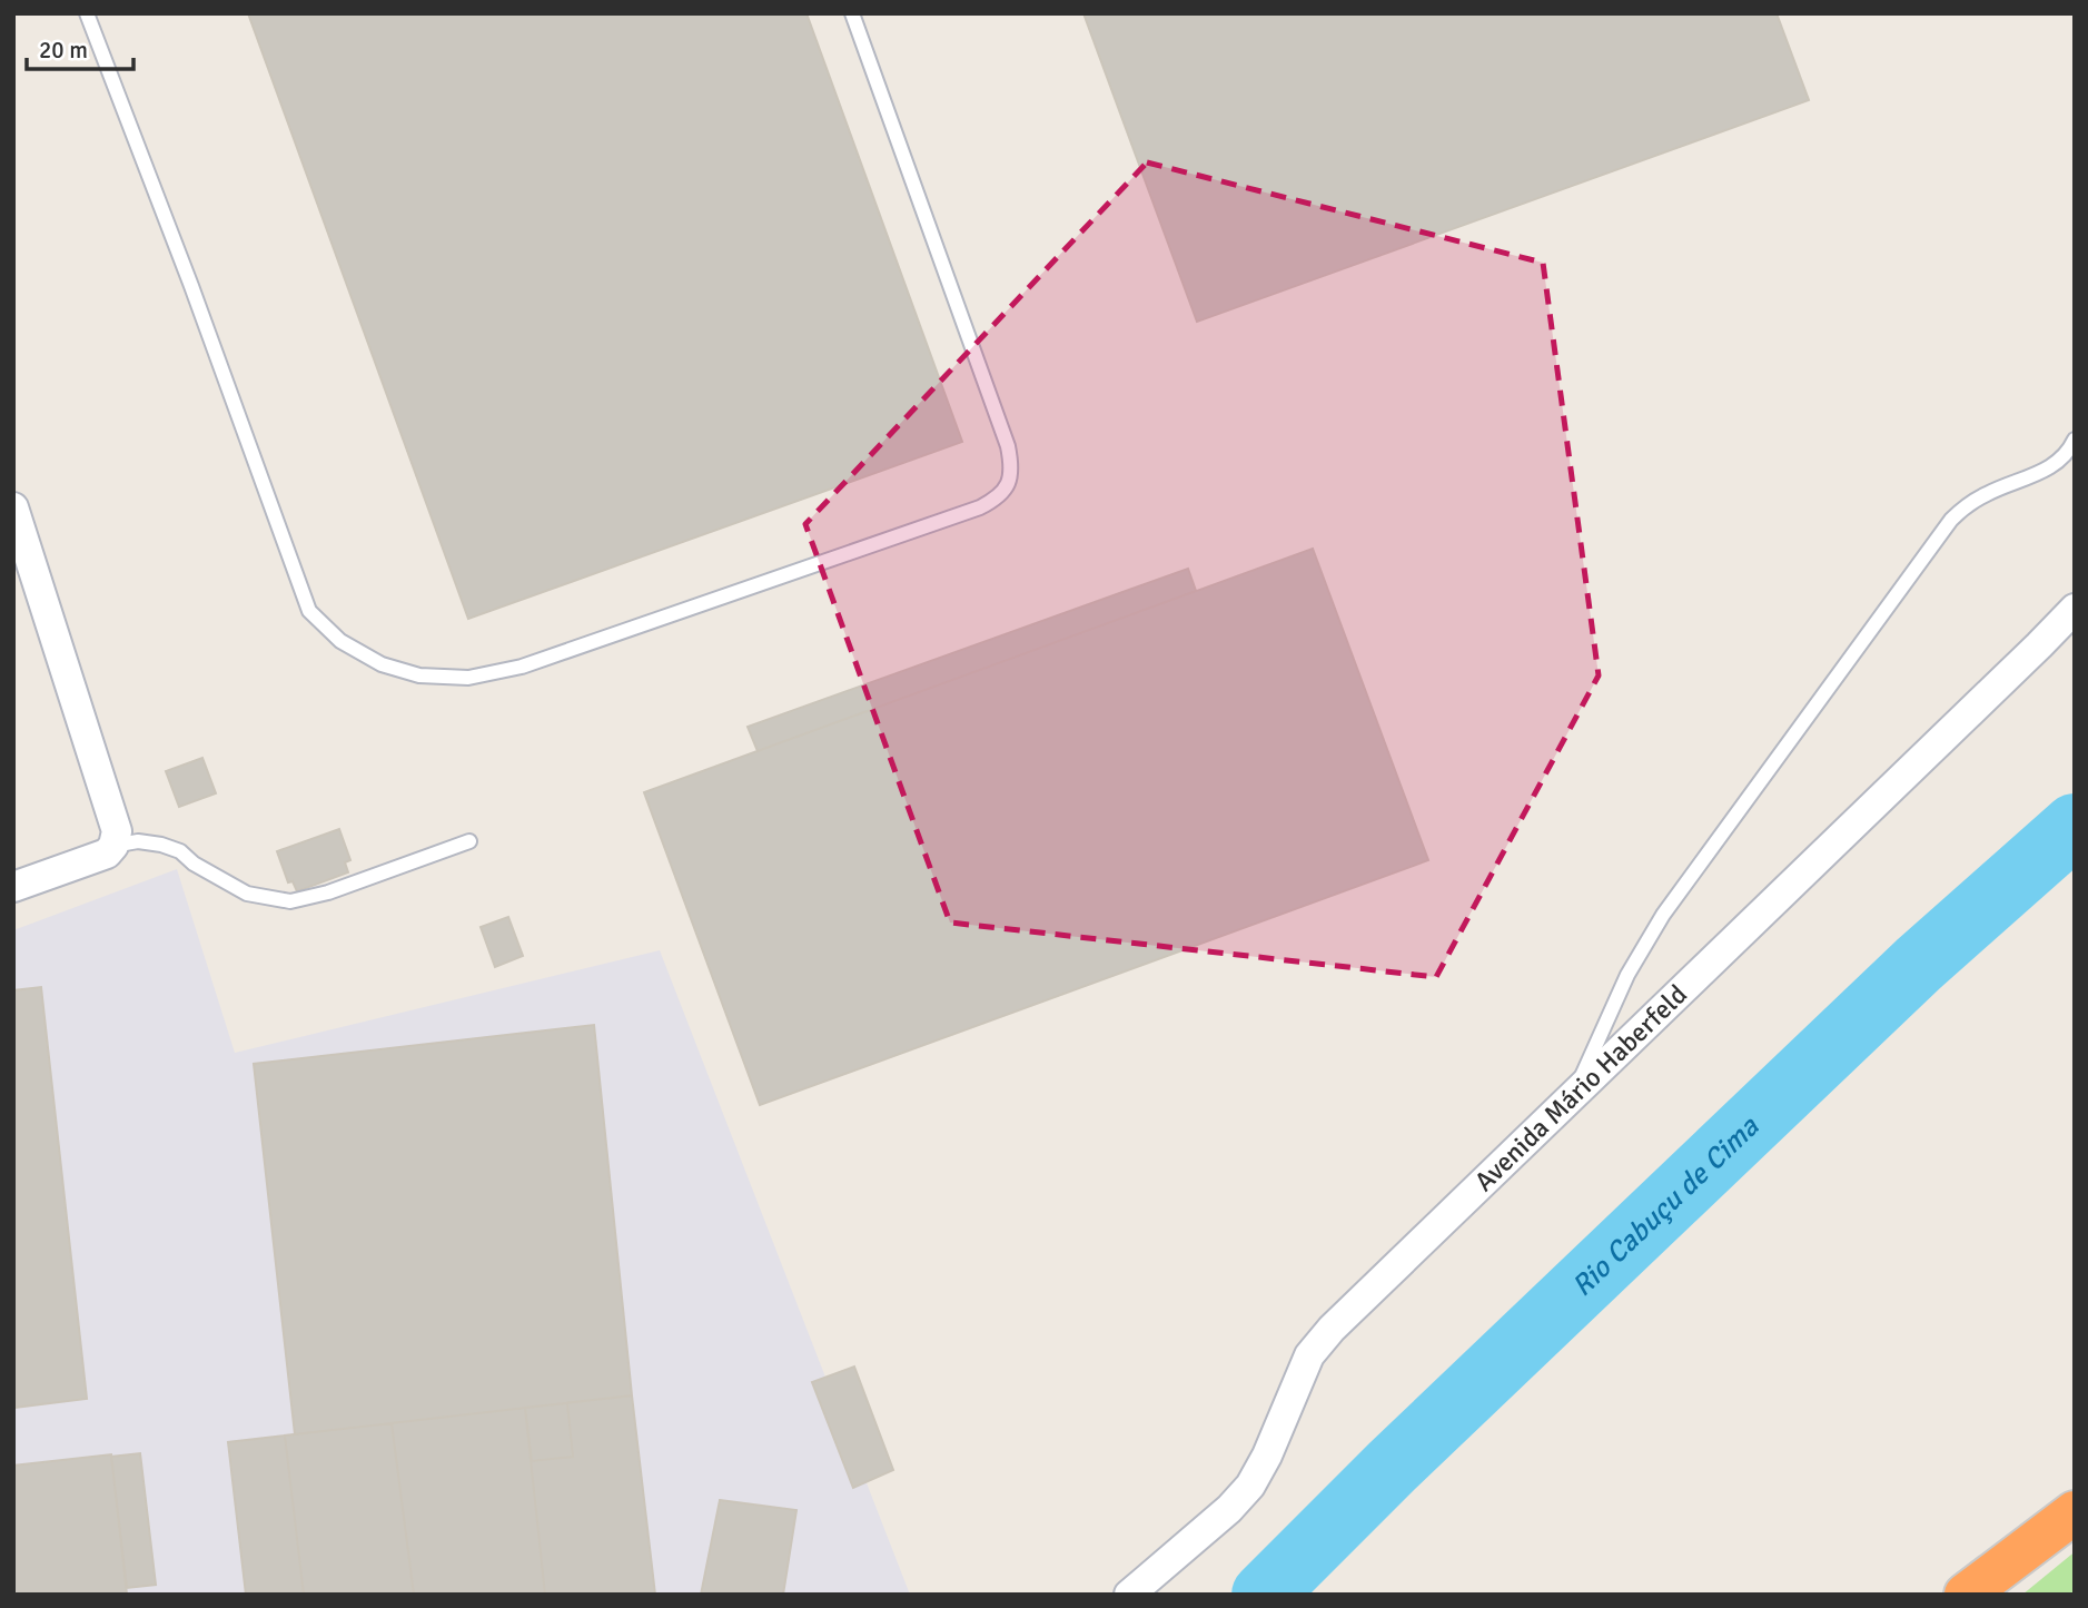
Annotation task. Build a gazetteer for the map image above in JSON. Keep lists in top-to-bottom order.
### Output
{
  "streets": {
    "street": ["Avenida Mário Haberfeld"]
  },
  "water": ["Rio Cabuçu de Cima"],
  "scale_bar": "20 m"
}
